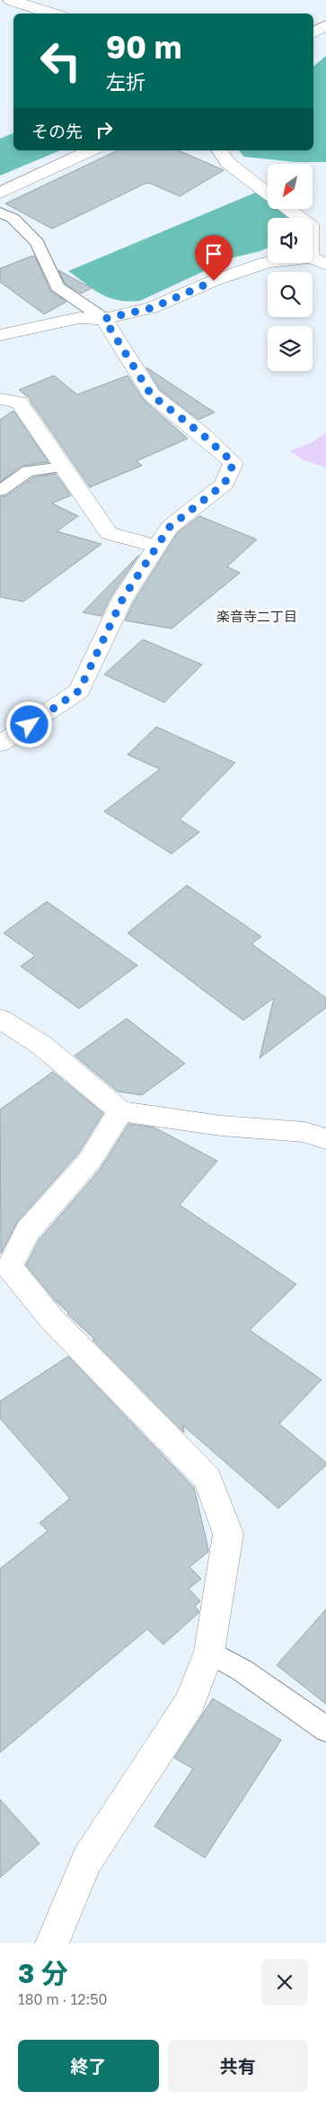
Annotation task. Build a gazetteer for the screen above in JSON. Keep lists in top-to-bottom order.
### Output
{
  "districts": ["楽音寺二丁目"],
  "north": "bottom left",
  "page": {
    "turn": ["90 m", "左折"],
    "then": "その先",
    "heading": ["3 分", "180 m · 12:50"],
    "buttons": ["終了", "共有"]
  }
}
